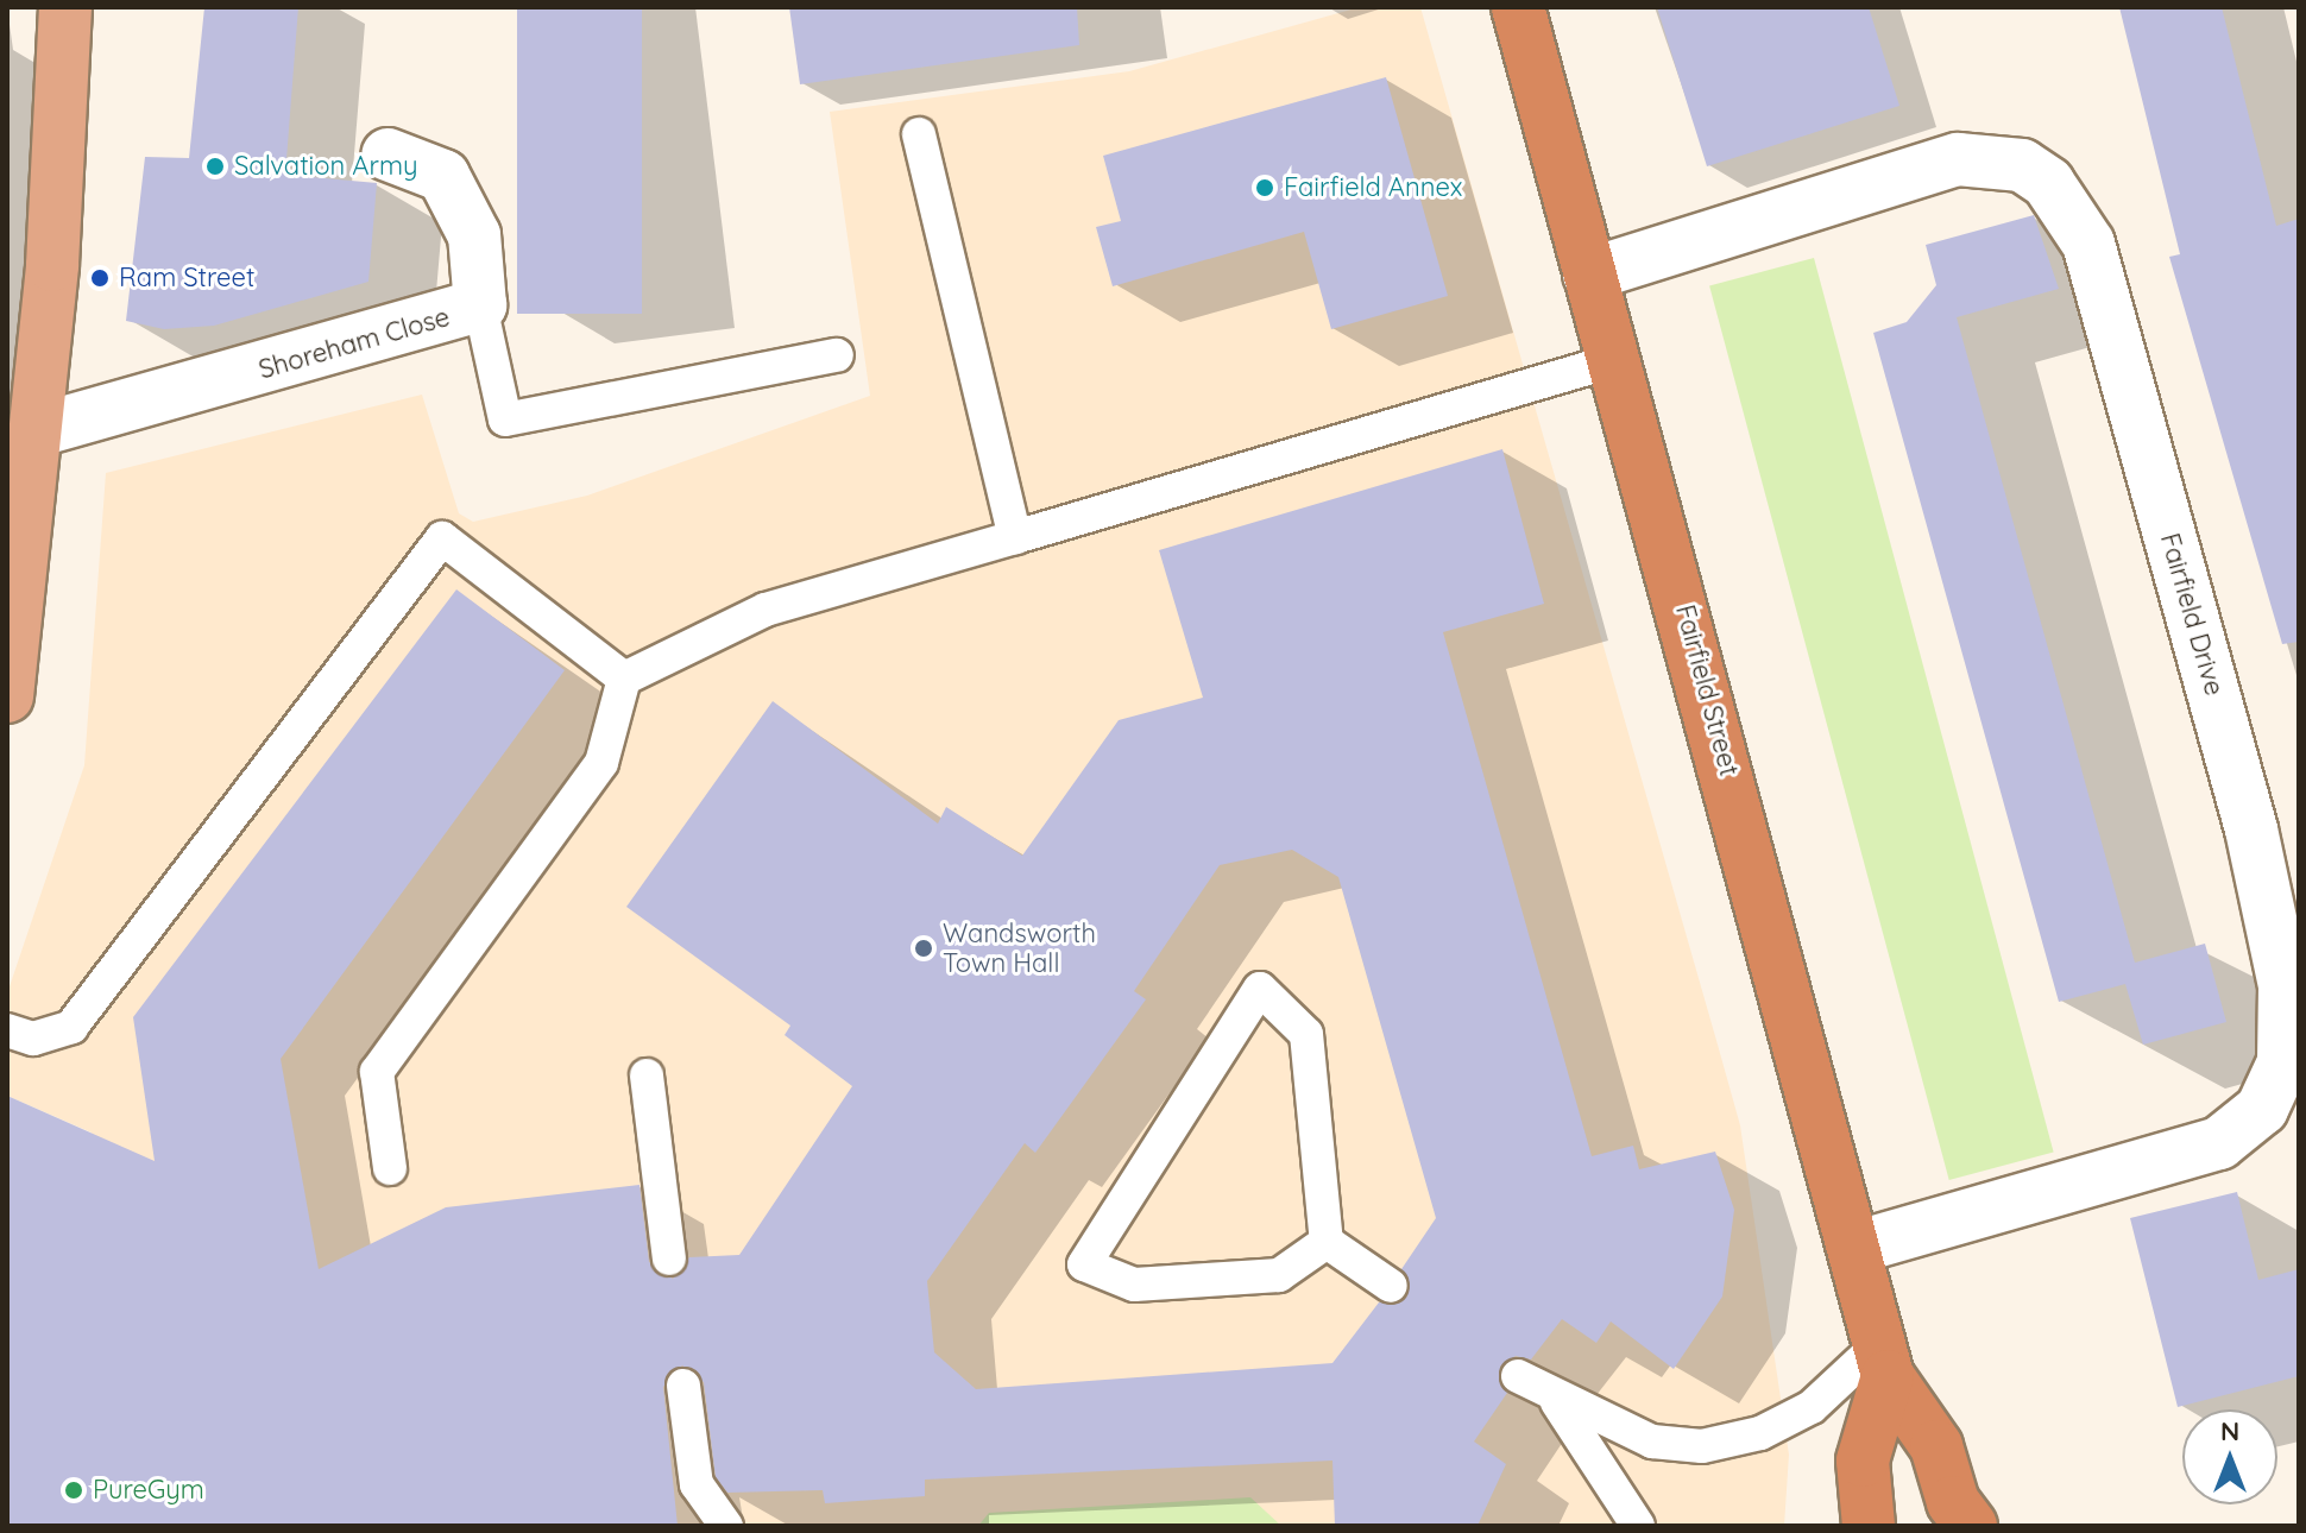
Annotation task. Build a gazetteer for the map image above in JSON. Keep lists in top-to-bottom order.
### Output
{
  "streets": {
    "highway": ["Fairfield Street"],
    "street": ["Shoreham Close", "Fairfield Drive"]
  },
  "crossings": [
    ["Fairfield Drive", "Fairfield Street"]
  ],
  "places": [
    "Salvation Army",
    "Fairfield Annex",
    "Ram Street",
    "Wandsworth Town Hall",
    "PureGym"
  ],
  "north": "top"
}
